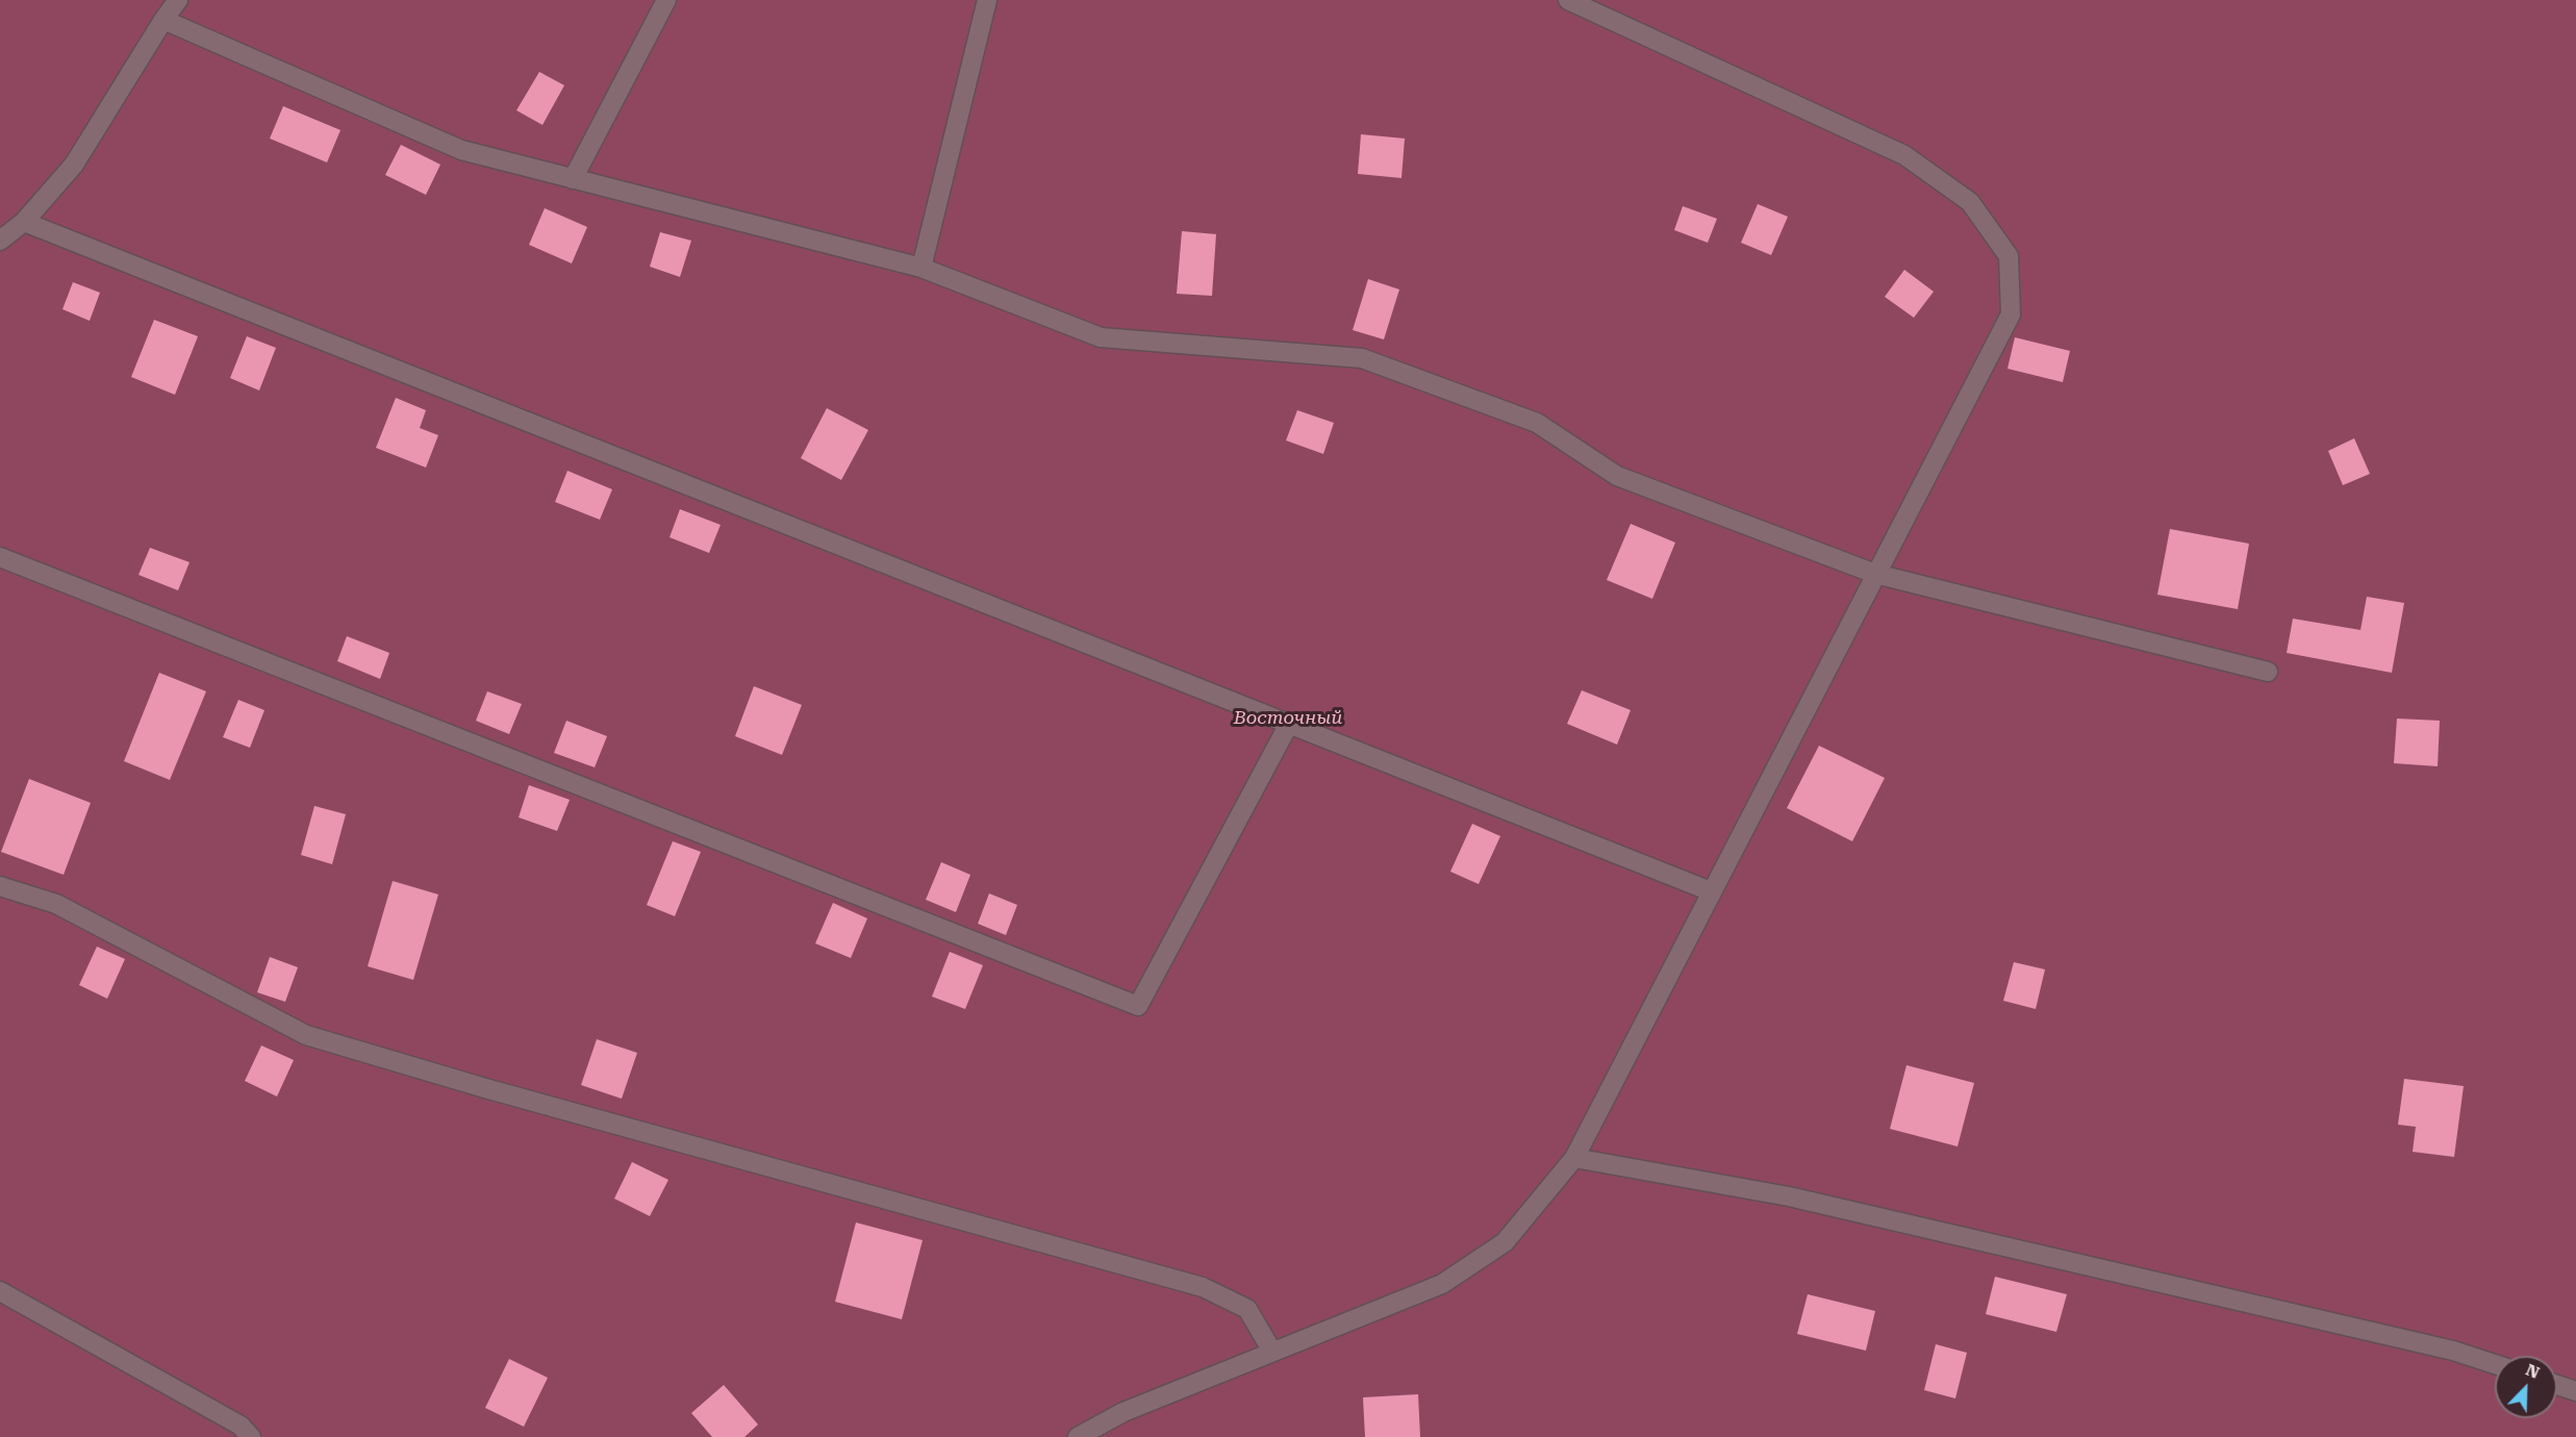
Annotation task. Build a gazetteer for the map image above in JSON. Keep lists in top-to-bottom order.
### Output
{
  "parks": ["Восточный"],
  "north": "top right"
}
